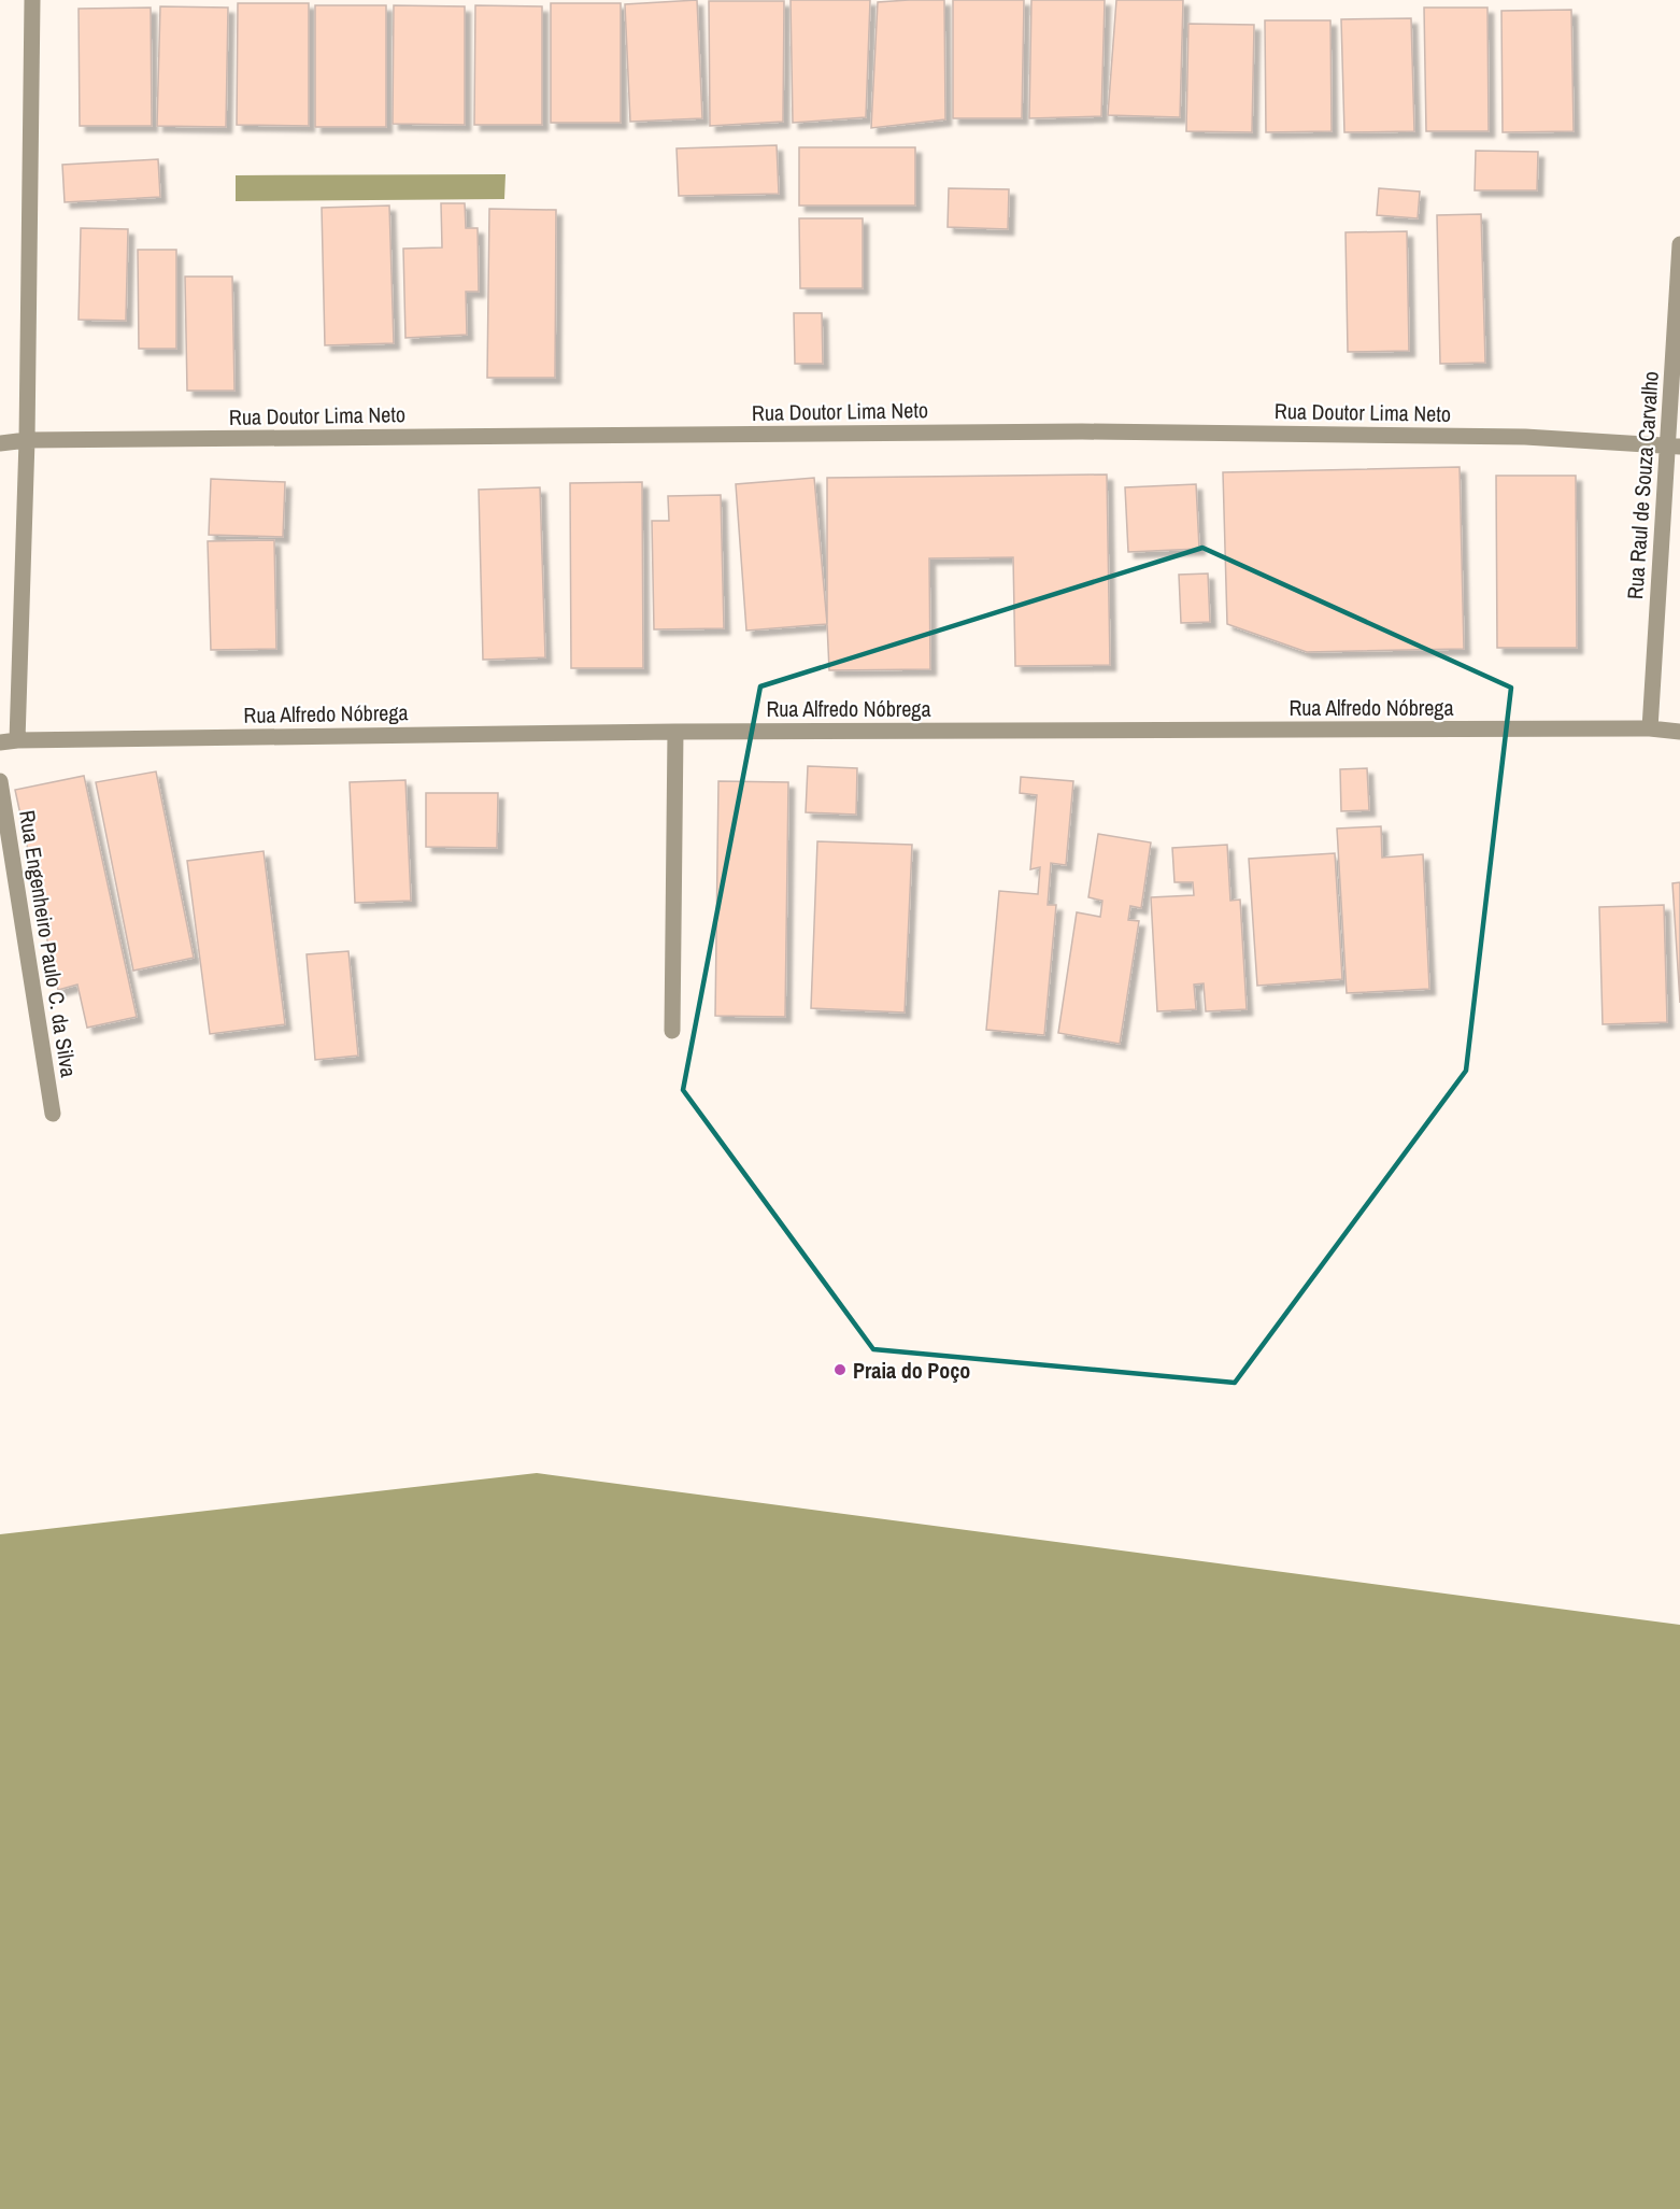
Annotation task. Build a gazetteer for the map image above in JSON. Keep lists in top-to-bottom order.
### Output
{
  "streets": {
    "street": [
      "Rua Doutor Lima Neto",
      "Rua Raul de Souza Carvalho",
      "Rua Alfredo Nóbrega",
      "Rua Engenheiro Paulo C. da Silva"
    ]
  },
  "crossings": [
    ["Rua Doutor Lima Neto", "Rua Raul de Souza Carvalho"],
    ["Rua Raul de Souza Carvalho", "Rua Alfredo Nóbrega"]
  ],
  "places": ["Praia do Poço"]
}
